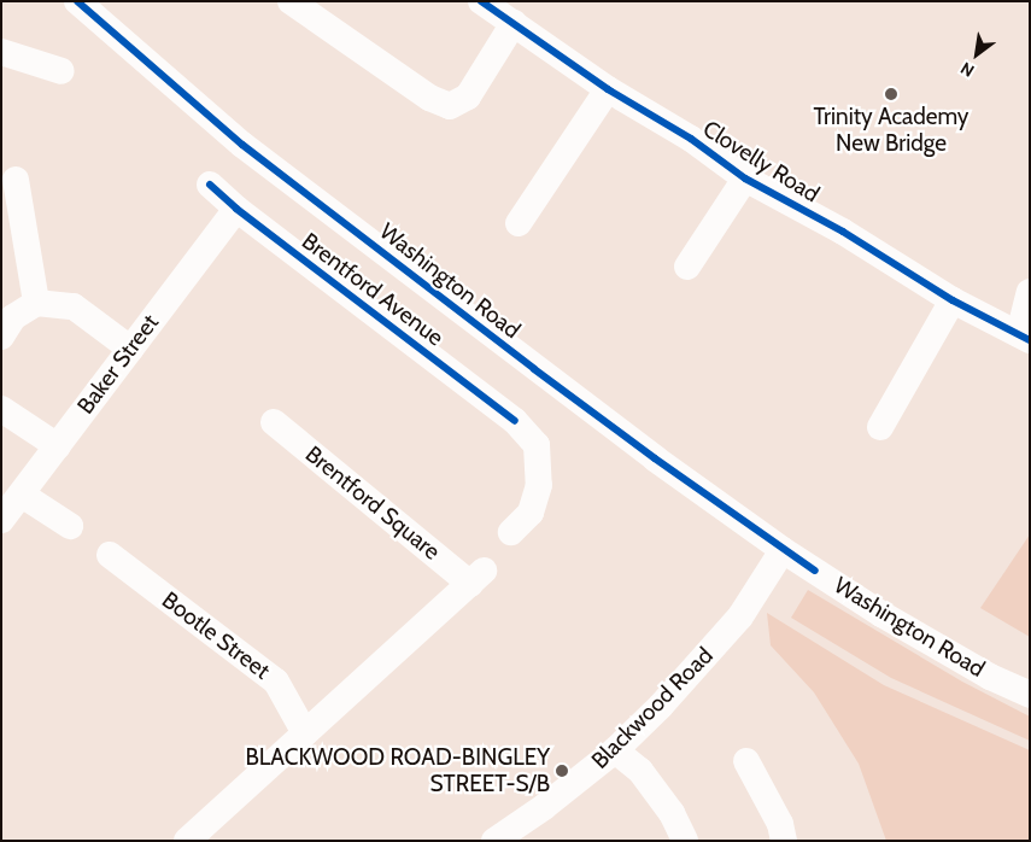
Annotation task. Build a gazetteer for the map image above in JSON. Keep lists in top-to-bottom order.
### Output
{
  "streets": {
    "street": [
      "Clovelly Road",
      "Washington Road",
      "Brentford Avenue",
      "Baker Street",
      "Brentford Square",
      "Bootle Street",
      "Blackwood Road"
    ]
  },
  "crossings": [
    ["Washington Road", "Blackwood Road"],
    ["Brentford Avenue", "Baker Street"],
    ["Brentford Square", "Bootle Street"]
  ],
  "places": ["Trinity Academy New Bridge", "BLACKWOOD ROAD-BINGLEY STREET-S/B"],
  "north": "bottom left"
}
